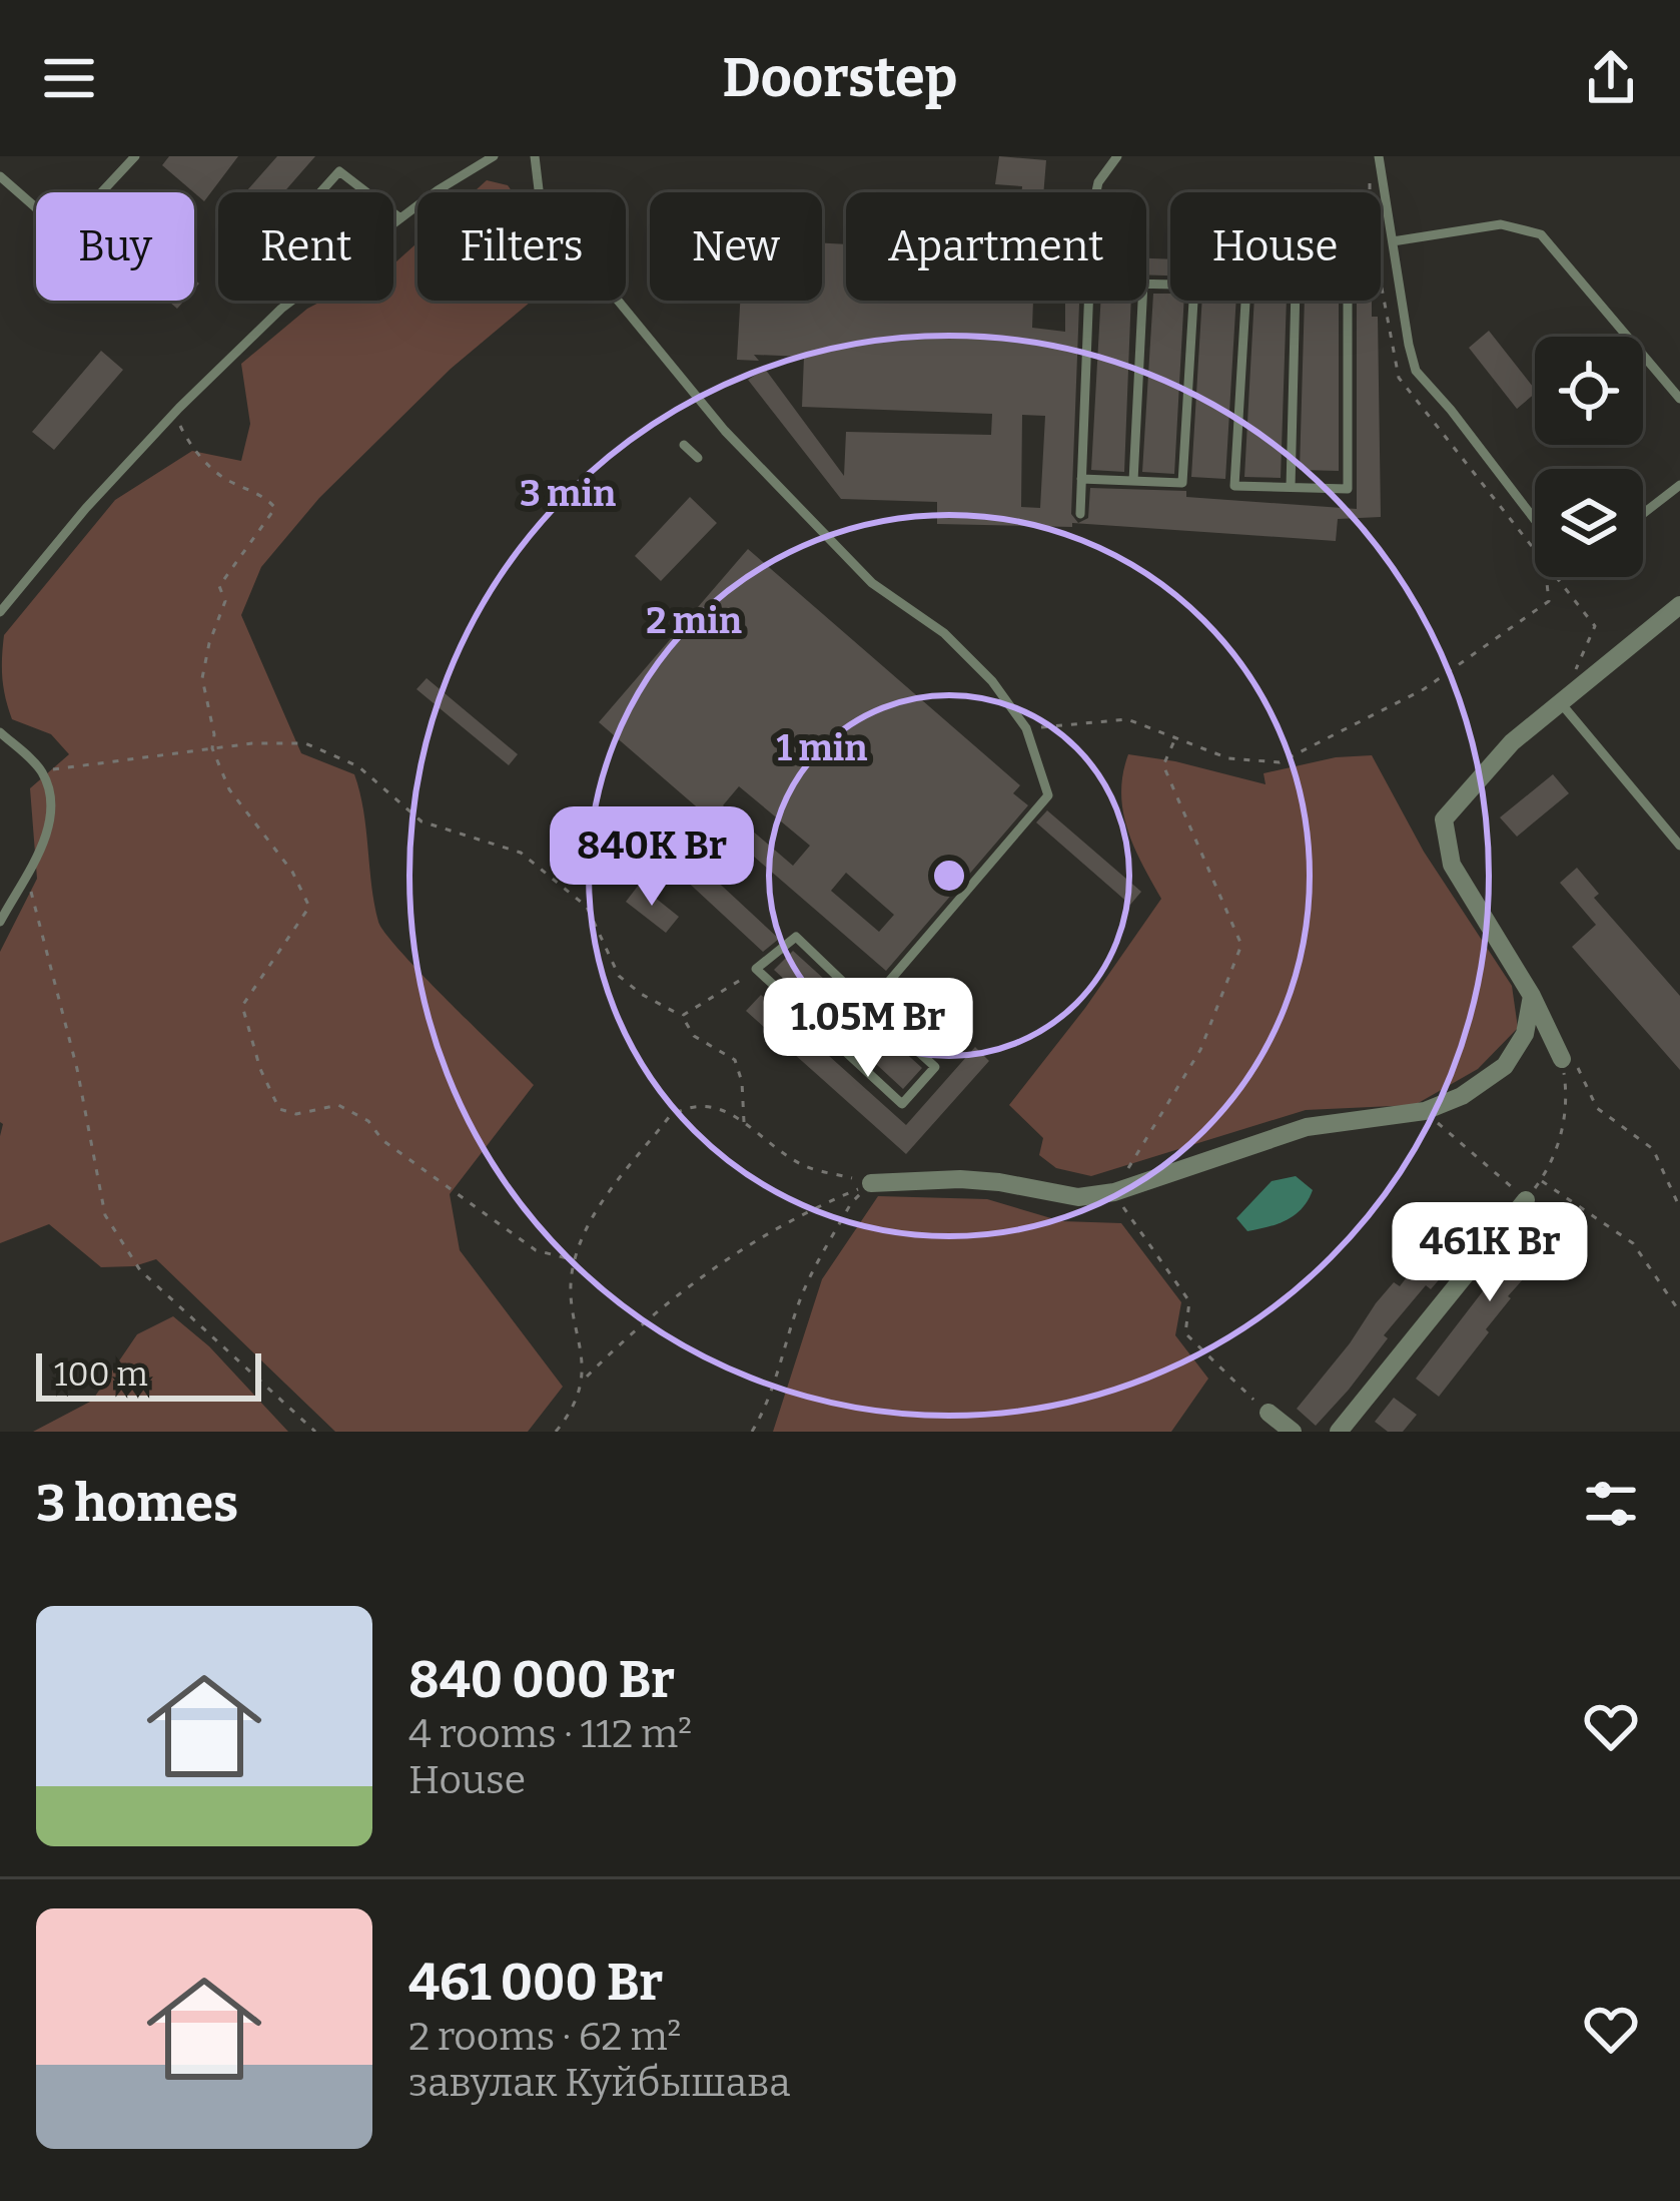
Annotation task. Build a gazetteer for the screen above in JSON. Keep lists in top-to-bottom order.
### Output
{
  "scale_bar": "100 m",
  "page": {
    "header": "Doorstep",
    "chip": [
      "Buy",
      "Rent",
      "Filters",
      "New",
      "Apartment",
      "House"
    ],
    "price": ["840K Br", "1.05M Br", "461K Br"],
    "scale": "100 m",
    "heading": "3 homes",
    "list": [
      {
        "name": "840 000 Br",
        "note": "4 rooms · 112 m² · House"
      },
      {
        "name": "461 000 Br",
        "note": "2 rooms · 62 m² · завулак Куйбышава"
      }
    ]
  },
  "rings": ["3 min", "2 min", "1 min"]
}
